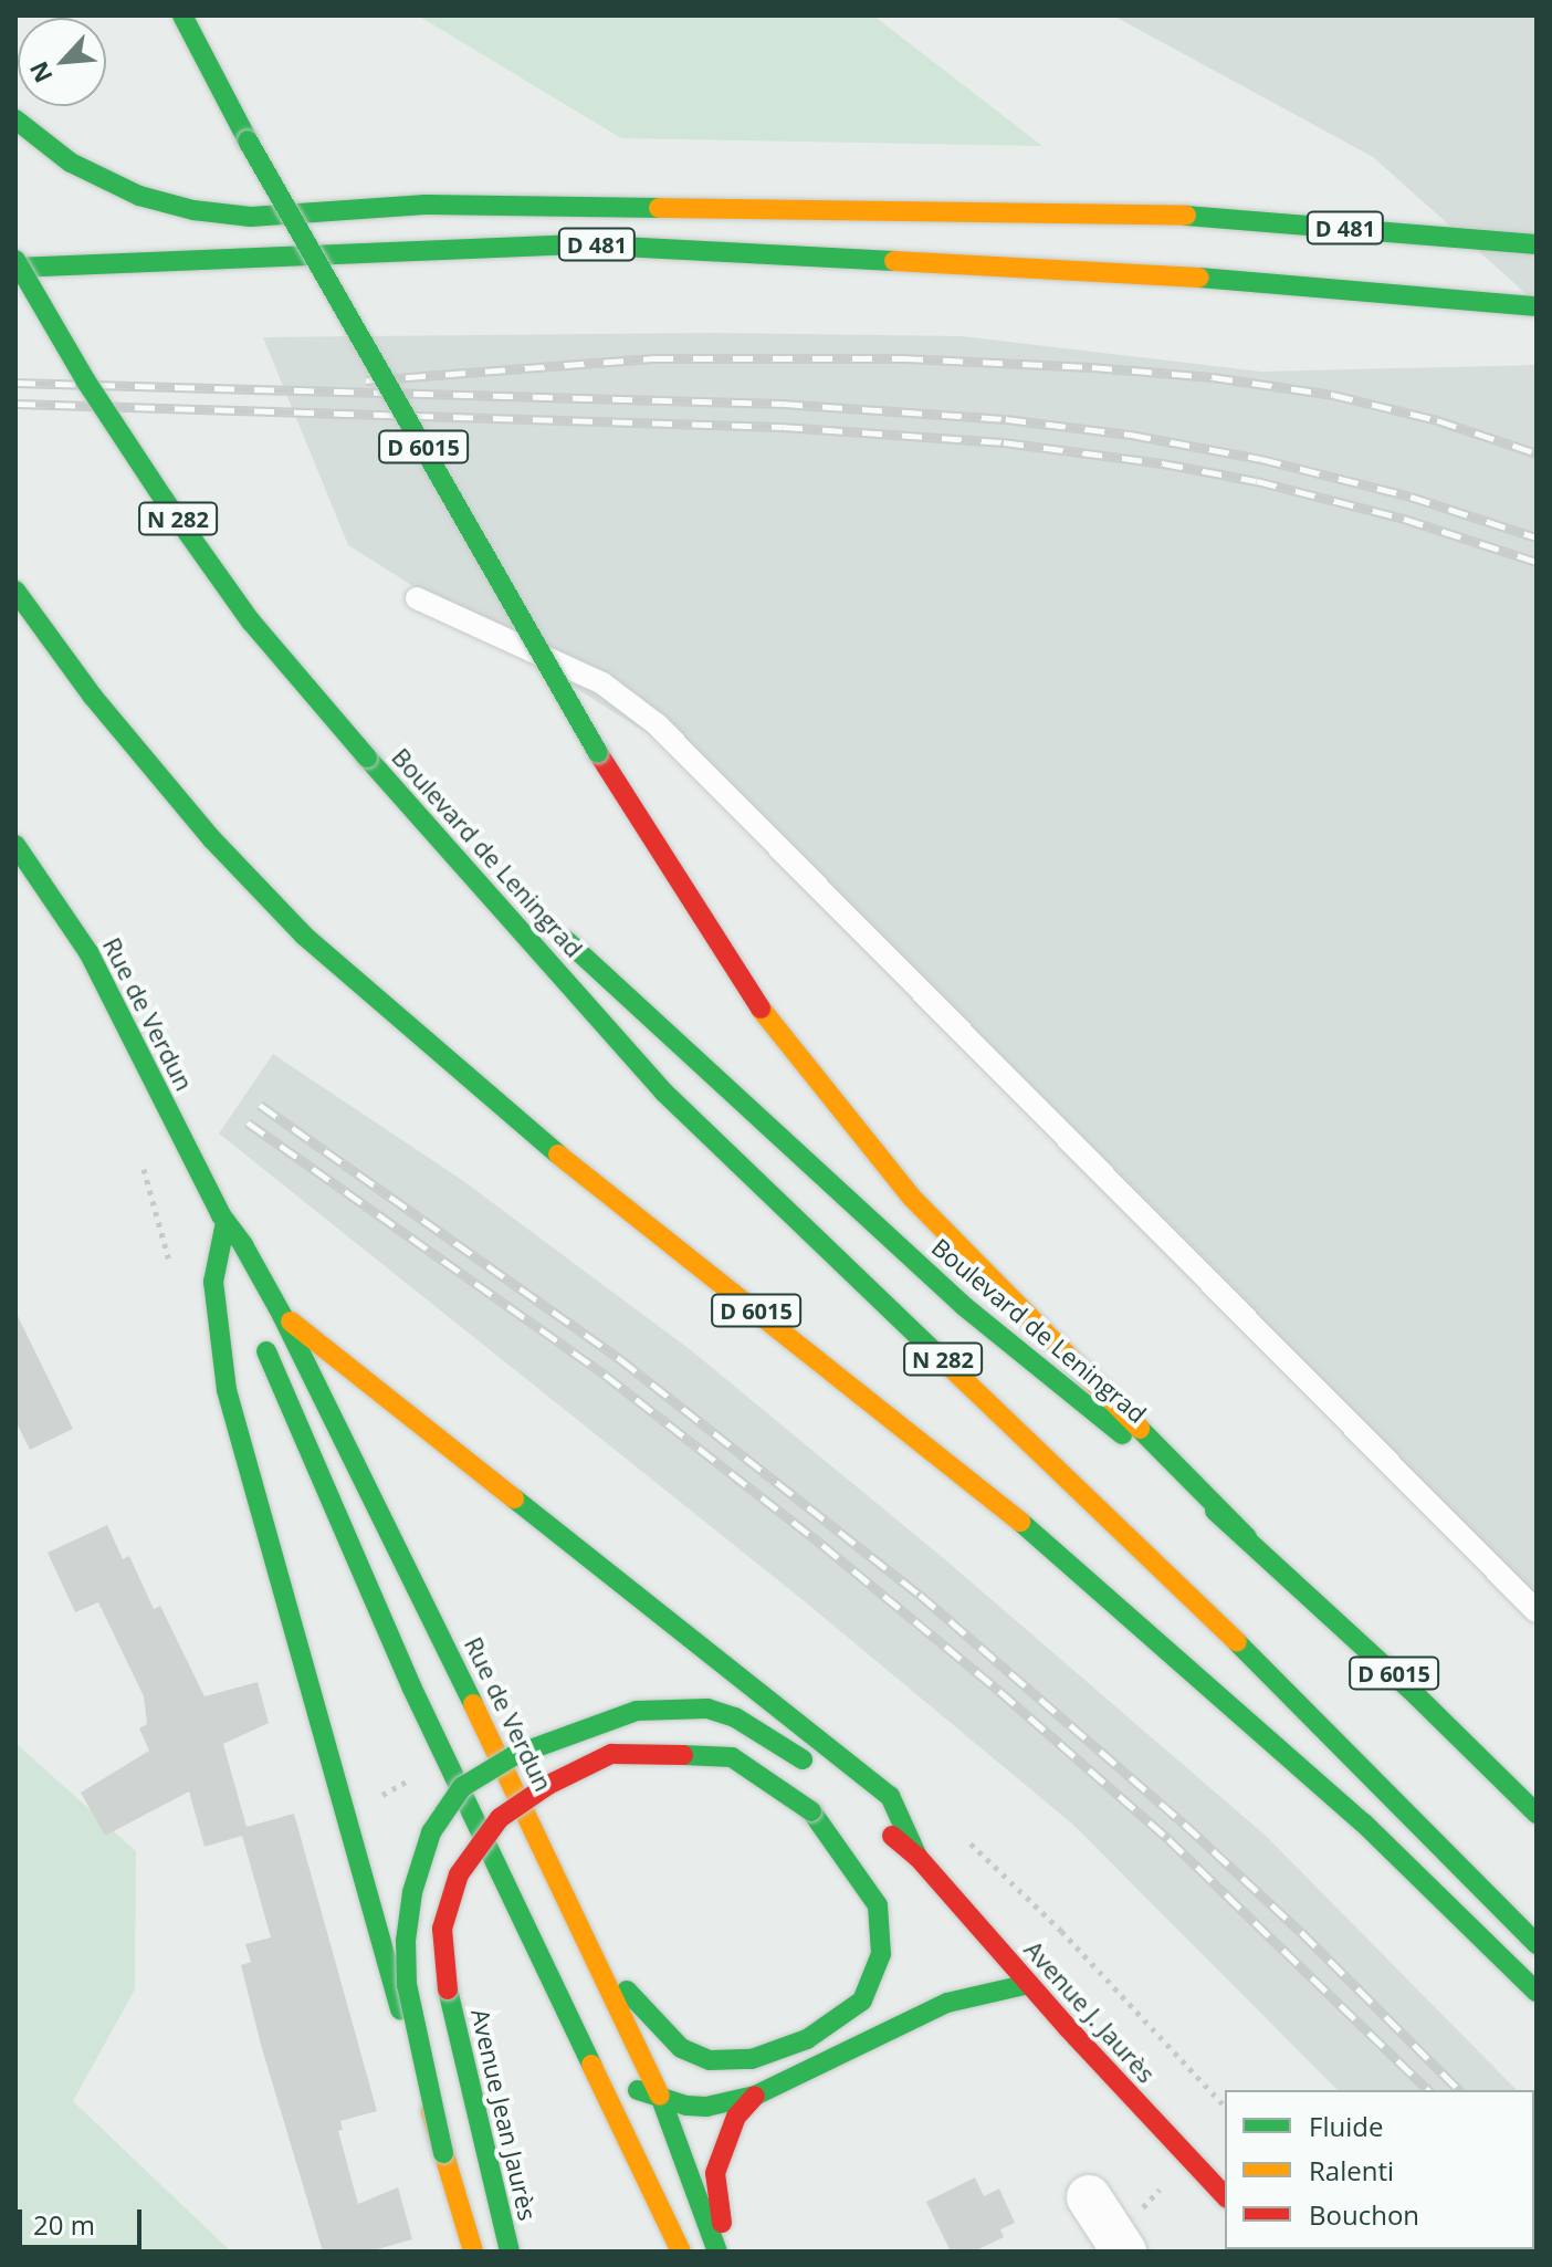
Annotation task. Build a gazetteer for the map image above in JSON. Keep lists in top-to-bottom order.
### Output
{
  "streets": {
    "main road": [
      "D 481",
      "D 6015",
      "N 282",
      "Boulevard de Leningrad",
      "Rue de Verdun",
      "Avenue J. Jaurès",
      "Avenue Jean Jaurès"
    ]
  },
  "crossings": [
    ["D 6015", "Boulevard de Leningrad"],
    ["N 282", "Boulevard de Leningrad"]
  ],
  "legend": ["Fluide", "Ralenti", "Bouchon"],
  "scale_bar": "20 m",
  "north": "bottom left"
}
